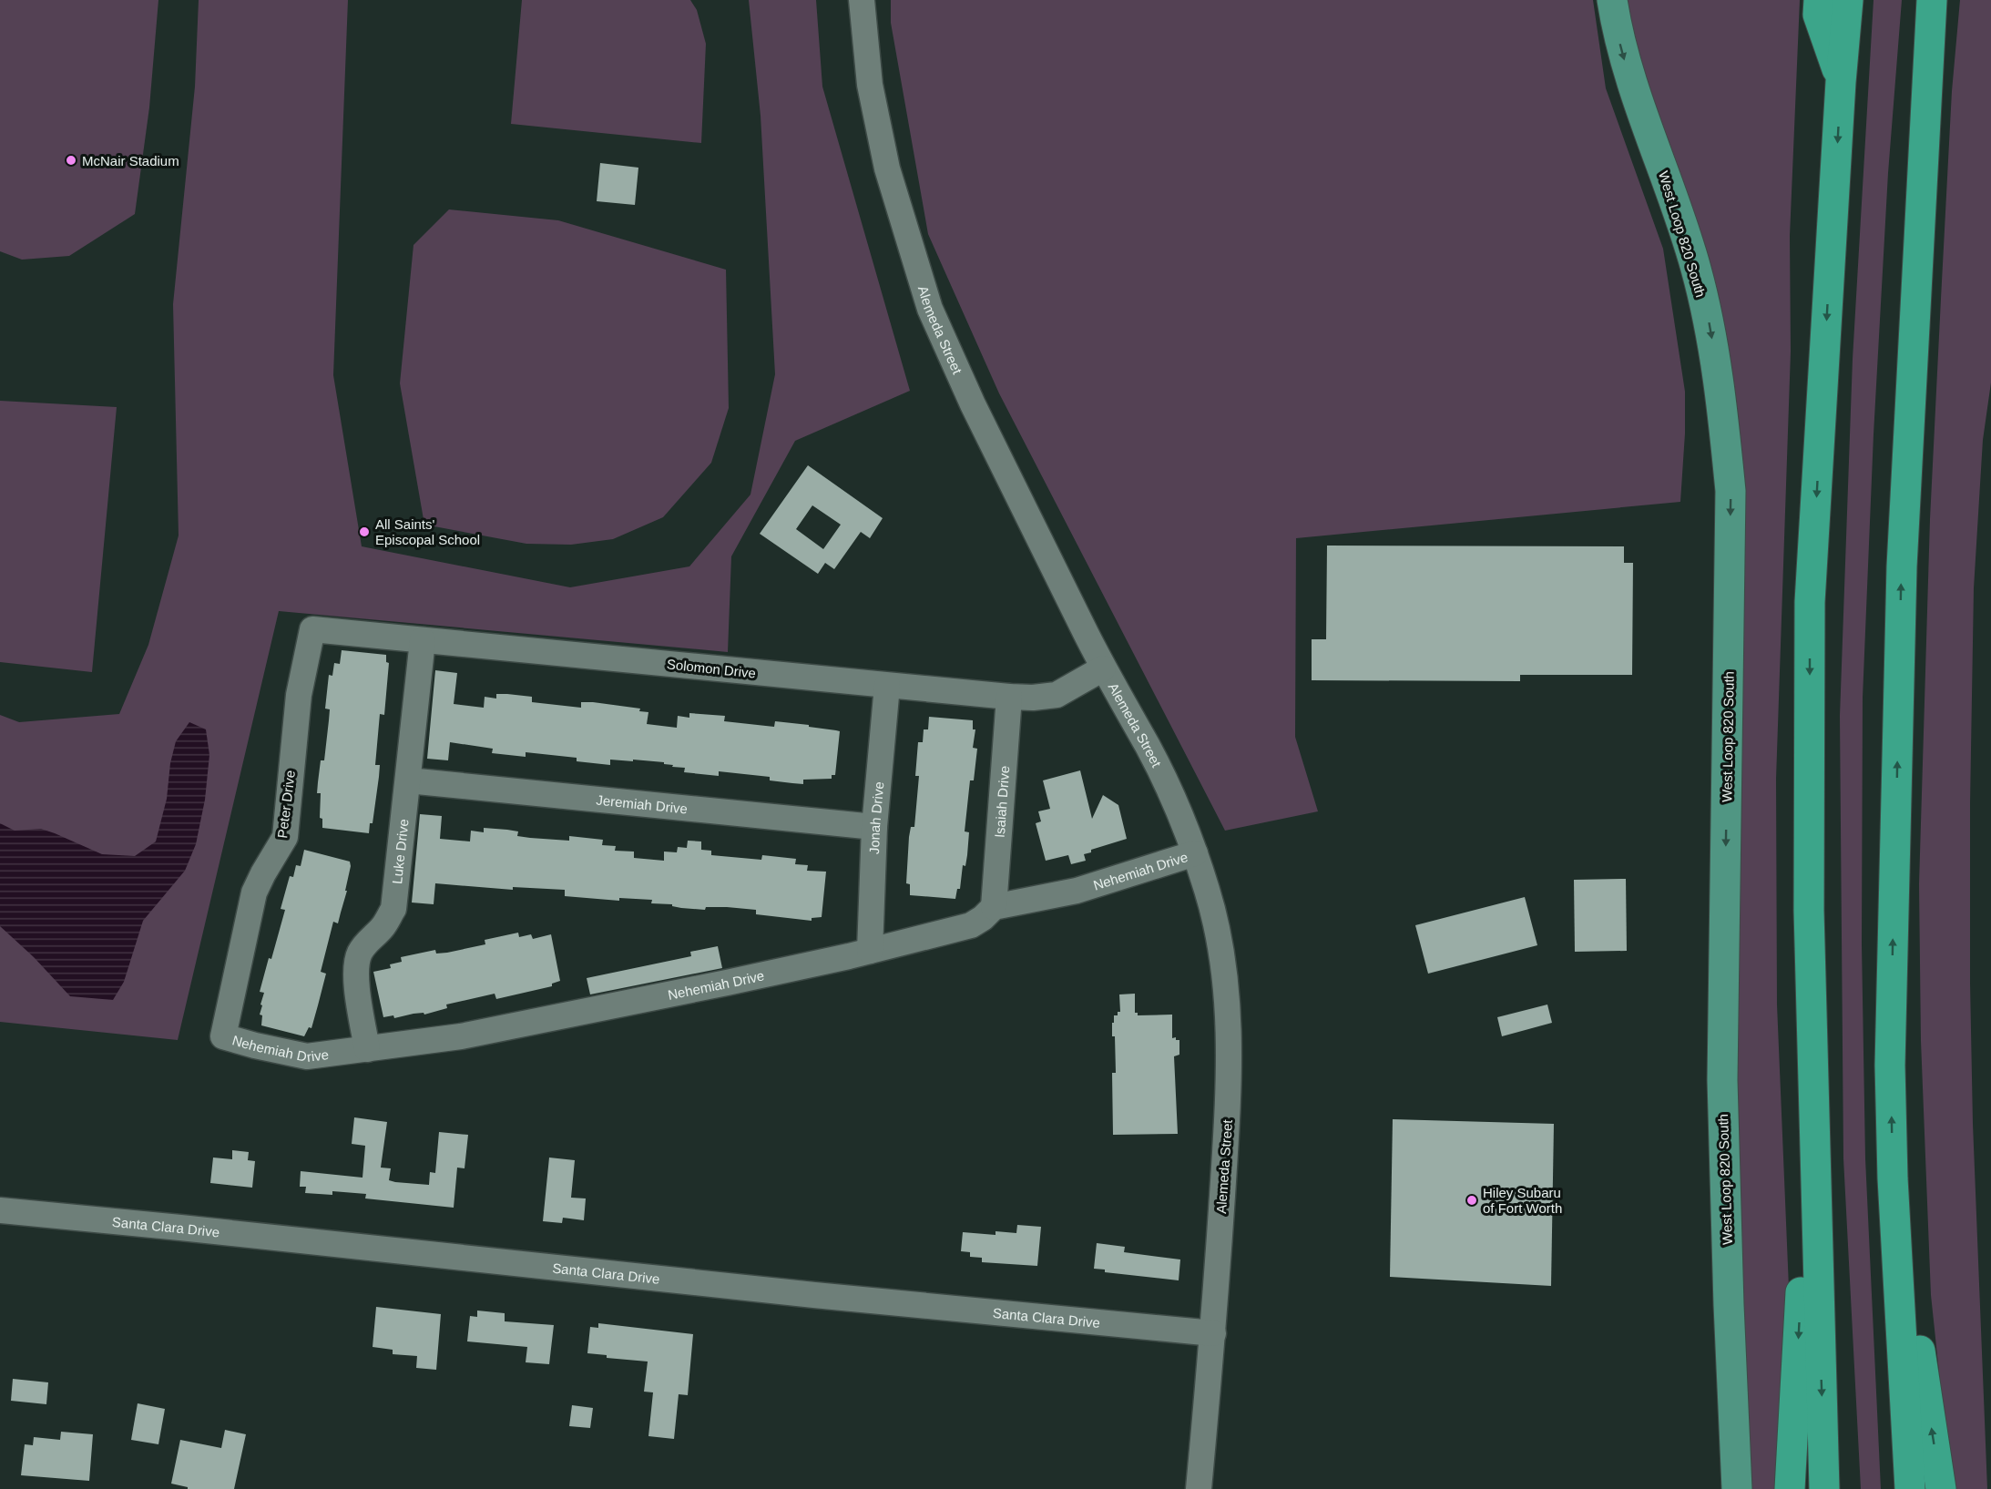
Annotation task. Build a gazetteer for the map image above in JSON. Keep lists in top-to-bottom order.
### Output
{
  "streets": {
    "main road": ["West Loop 820 South"],
    "street": [
      "Alemeda Street",
      "Solomon Drive",
      "Isaiah Drive",
      "Peter Drive",
      "Jeremiah Drive",
      "Jonah Drive",
      "Luke Drive",
      "Nehemiah Drive",
      "Santa Clara Drive"
    ]
  },
  "crossings": [
    ["Alemeda Street", "Solomon Drive"],
    ["Alemeda Street", "Nehemiah Drive"],
    ["Alemeda Street", "Santa Clara Drive"],
    ["Solomon Drive", "Isaiah Drive"],
    ["Solomon Drive", "Peter Drive"],
    ["Solomon Drive", "Jonah Drive"],
    ["Solomon Drive", "Luke Drive"],
    ["Isaiah Drive", "Nehemiah Drive"],
    ["Peter Drive", "Nehemiah Drive"],
    ["Jeremiah Drive", "Jonah Drive"],
    ["Jeremiah Drive", "Luke Drive"],
    ["Jonah Drive", "Nehemiah Drive"],
    ["Luke Drive", "Nehemiah Drive"]
  ],
  "one_way": ["West Loop 820 South"],
  "places": ["McNair Stadium", "All Saints' Episcopal School", "Hiley Subaru of Fort Worth"]
}
